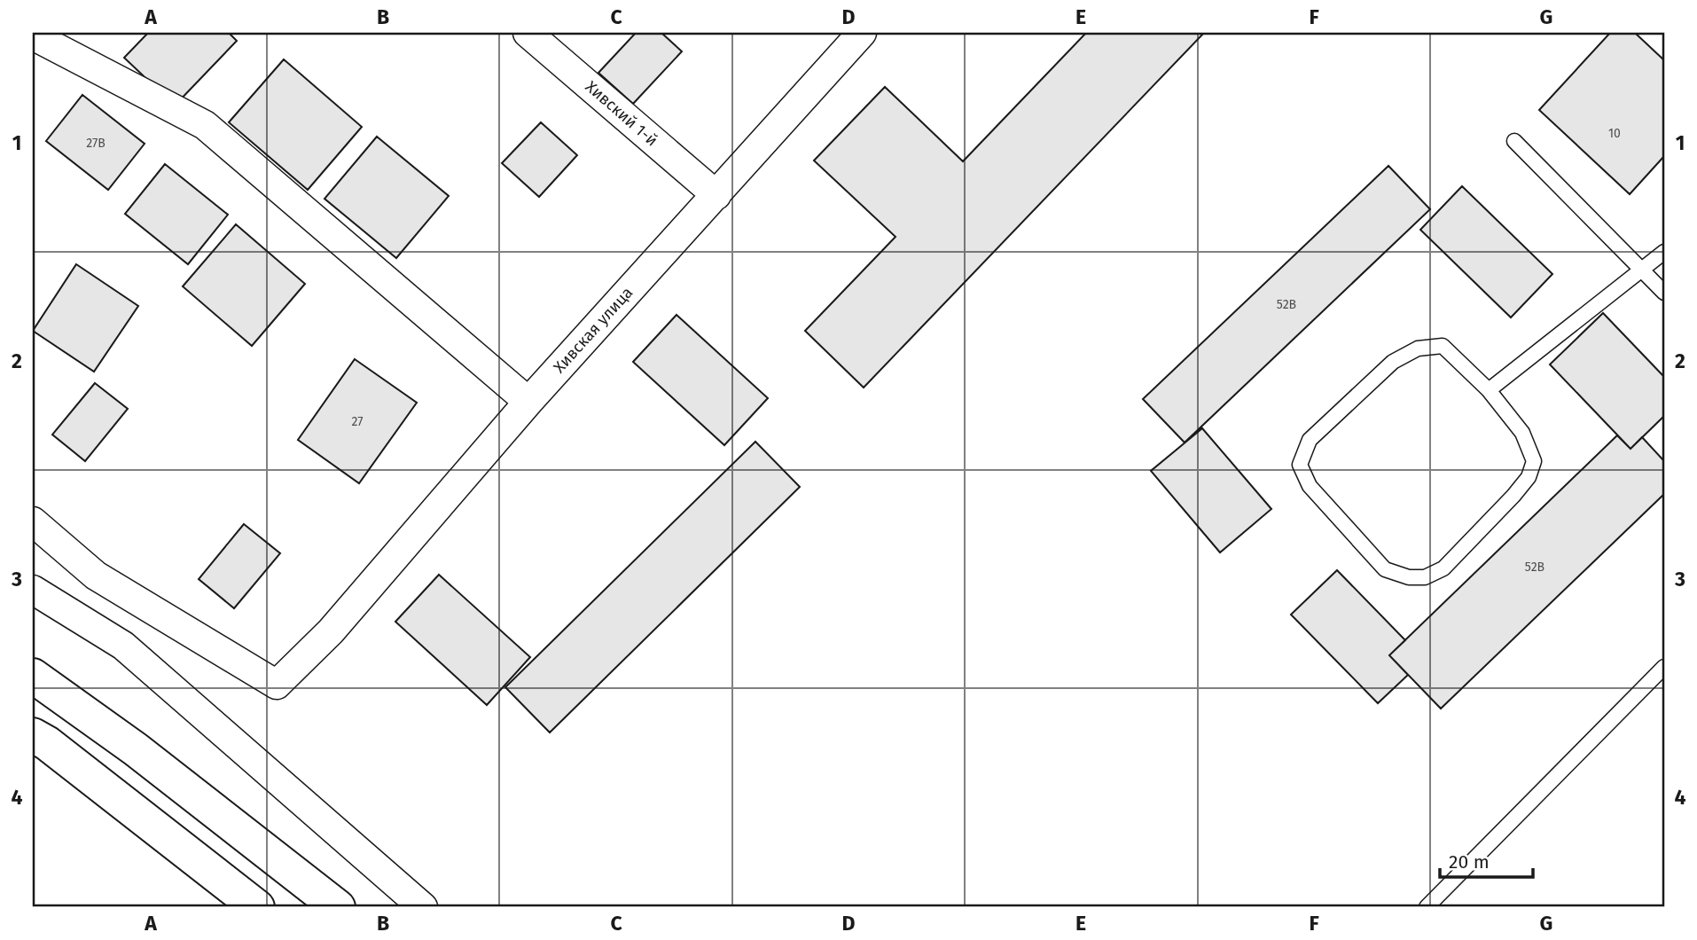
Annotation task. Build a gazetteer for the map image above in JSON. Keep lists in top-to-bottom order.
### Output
{
  "streets": {
    "street": ["Хивский 1-й", "Хивская улица"]
  },
  "crossings": [
    ["Хивский 1-й", "Хивская улица"]
  ],
  "house_numbers": [
    "10",
    "27В",
    "52В",
    "27",
    "52В"
  ],
  "scale_bar": "20 m",
  "grid": {
    "columns": [
      "A",
      "B",
      "C",
      "D",
      "E",
      "F",
      "G"
    ],
    "rows": [
      "1",
      "2",
      "3",
      "4"
    ]
  }
}
